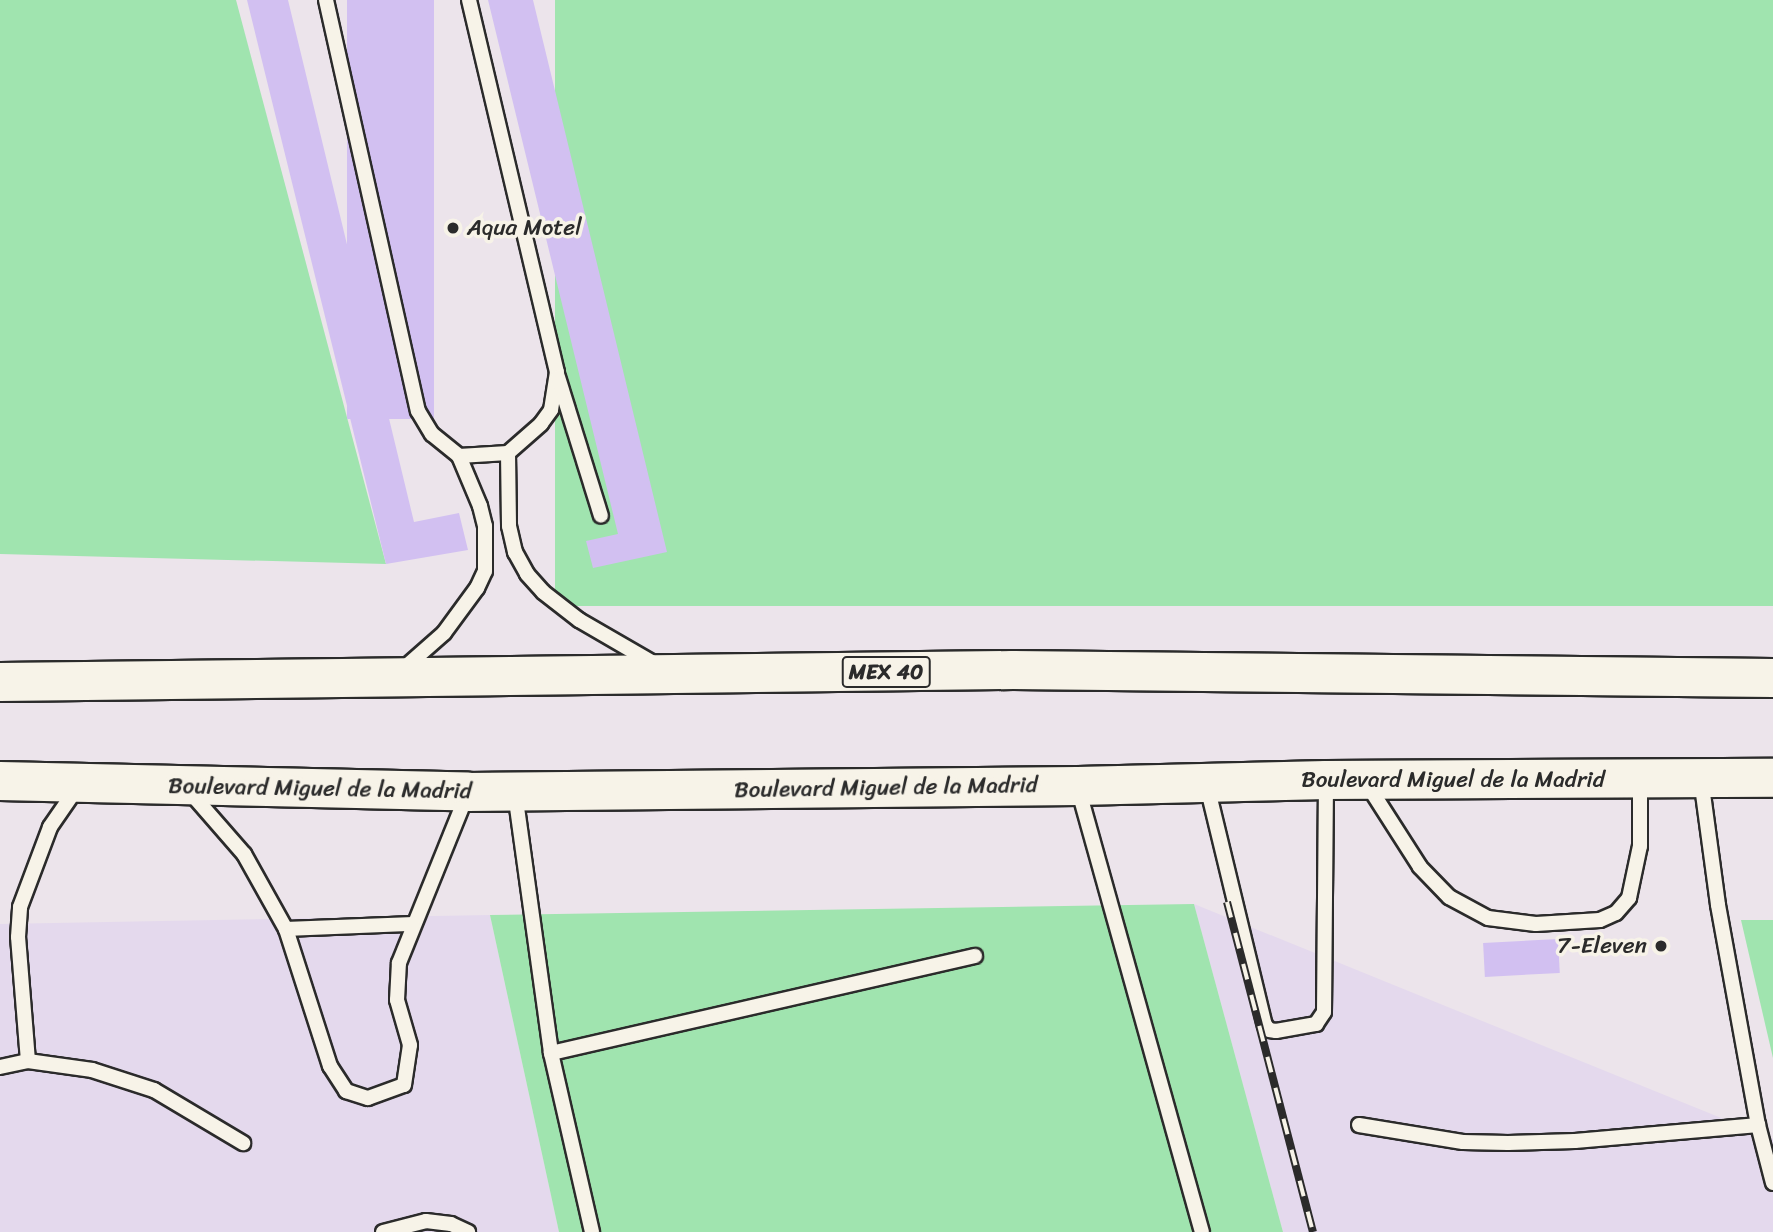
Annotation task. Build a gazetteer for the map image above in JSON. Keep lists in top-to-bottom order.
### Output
{
  "streets": {
    "highway": ["MEX 40", "Boulevard Miguel de la Madrid"]
  },
  "places": ["Aqua Motel", "7-Eleven"]
}
